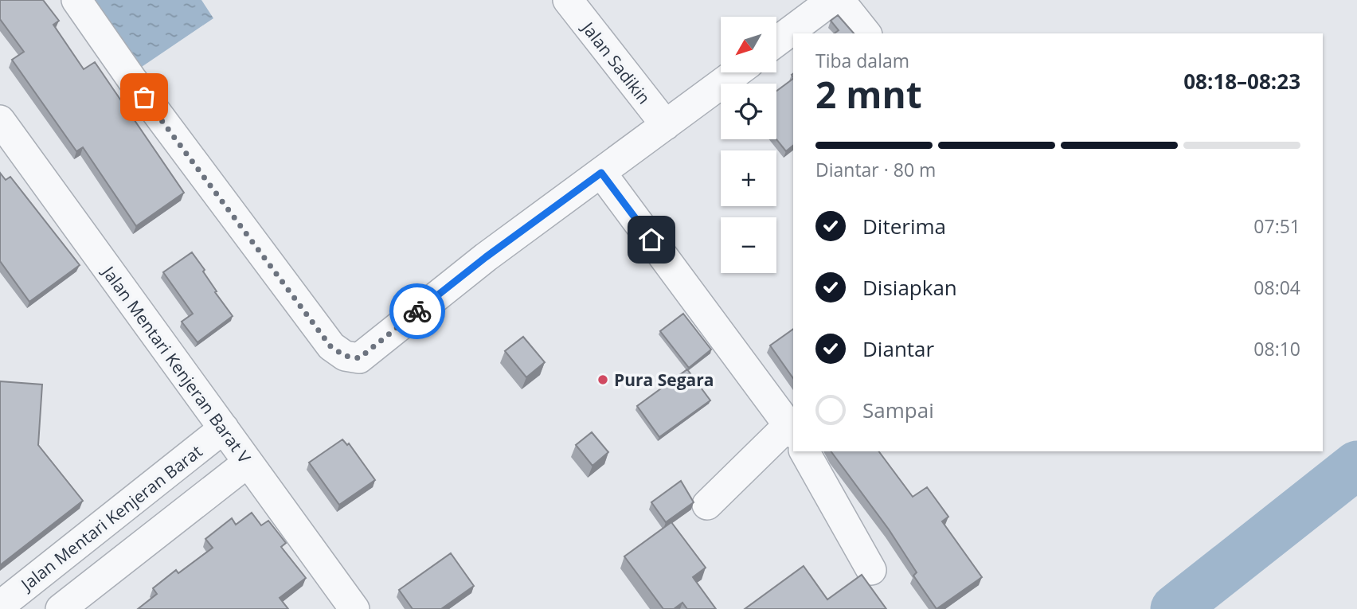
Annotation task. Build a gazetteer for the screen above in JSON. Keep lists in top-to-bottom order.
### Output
{
  "streets": {
    "street": ["Jalan Sadikin", "Jalan Mentari Kenjeran Barat V", "Jalan Mentari Kenjeran Barat"]
  },
  "crossings": [
    ["Jalan Mentari Kenjeran Barat V", "Jalan Mentari Kenjeran Barat"]
  ],
  "places": ["Pura Segara"],
  "north": "bottom left",
  "page": {
    "map_buttons": ["+", "−"],
    "heading": ["2 mnt", "Tiba dalam", "08:18–08:23"],
    "bar": "Diantar · 80 m",
    "list": [
      ["Diterima", "07:51"],
      ["Disiapkan", "08:04"],
      ["Diantar", "08:10"],
      "Sampai"
    ]
  }
}
